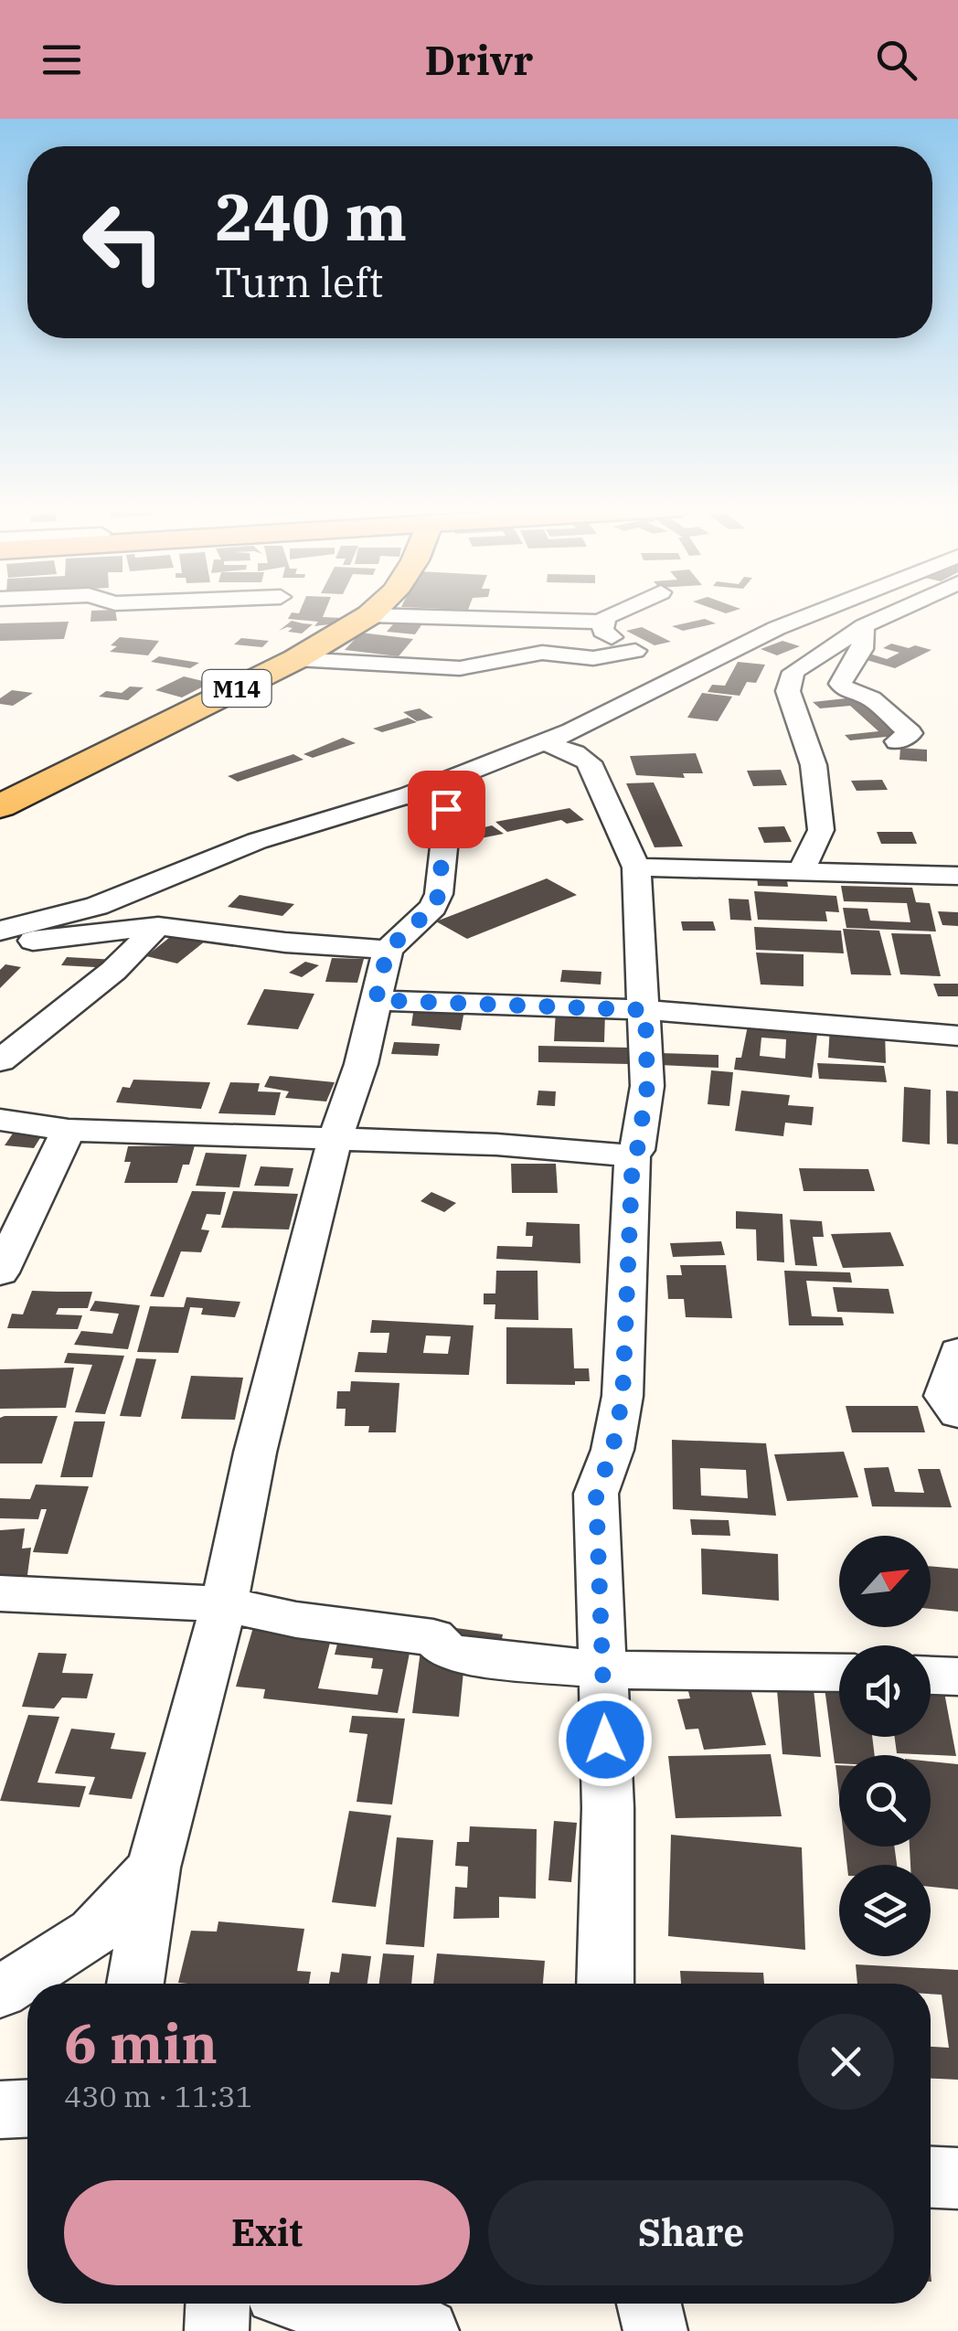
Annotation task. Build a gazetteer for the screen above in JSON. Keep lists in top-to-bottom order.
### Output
{
  "streets": {
    "main road": ["M14"]
  },
  "north": "top right",
  "page": {
    "header": "Drivr",
    "turn": ["240 m", "Turn left"],
    "heading": ["6 min", "430 m · 11:31"],
    "buttons": ["Exit", "Share"]
  }
}
